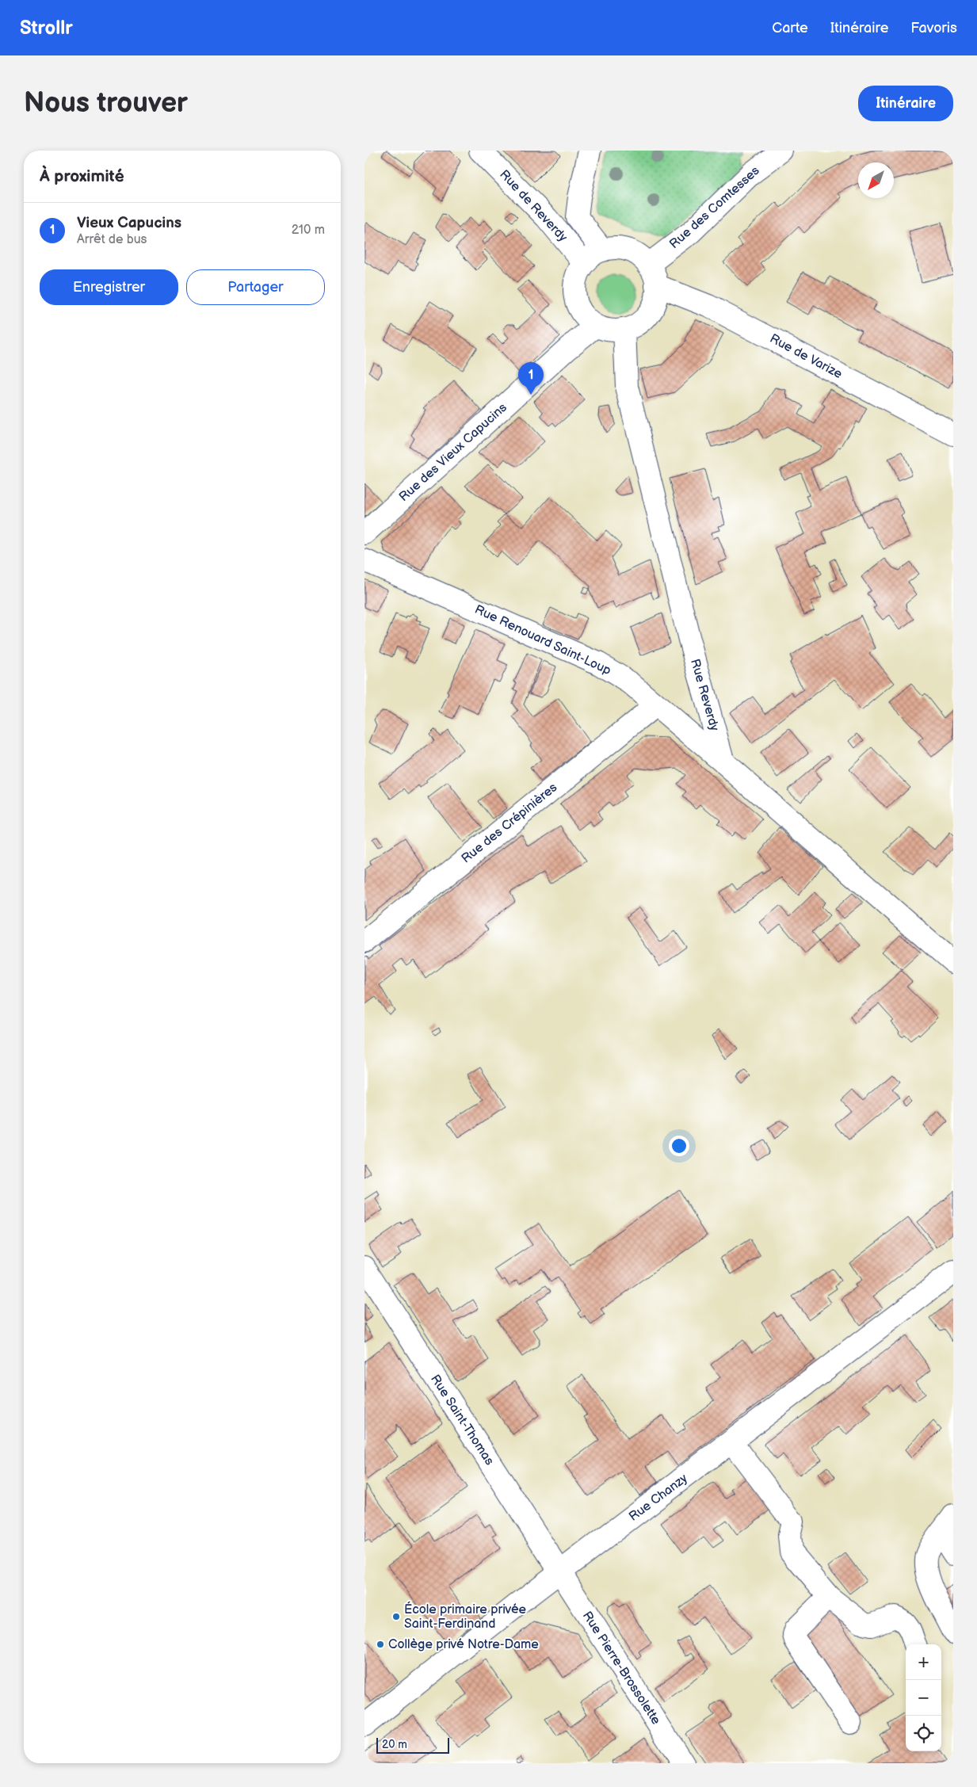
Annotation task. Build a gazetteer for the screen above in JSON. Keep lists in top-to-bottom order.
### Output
{
  "streets": {
    "street": [
      "Rue de Reverdy",
      "Rue des Comtesses",
      "Rue de Varize",
      "Rue des Vieux Capucins",
      "Rue Renouard Saint-Loup",
      "Rue Reverdy",
      "Rue des Crépinières",
      "Rue Saint-Thomas",
      "Rue Chanzy",
      "Rue Pierre-Brossolette"
    ]
  },
  "crossings": [
    ["Rue de Reverdy", "Rue des Comtesses"],
    ["Rue de Reverdy", "Rue de Varize"],
    ["Rue de Reverdy", "Rue des Vieux Capucins"],
    ["Rue de Reverdy", "Rue Reverdy"],
    ["Rue des Comtesses", "Rue de Varize"],
    ["Rue des Comtesses", "Rue des Vieux Capucins"],
    ["Rue des Comtesses", "Rue Reverdy"],
    ["Rue de Varize", "Rue des Vieux Capucins"],
    ["Rue de Varize", "Rue Reverdy"],
    ["Rue des Vieux Capucins", "Rue Reverdy"],
    ["Rue Renouard Saint-Loup", "Rue Reverdy"],
    ["Rue Renouard Saint-Loup", "Rue des Crépinières"],
    ["Rue Saint-Thomas", "Rue Chanzy"],
    ["Rue Saint-Thomas", "Rue Pierre-Brossolette"],
    ["Rue Chanzy", "Rue Pierre-Brossolette"]
  ],
  "places": ["École primaire privée Saint-Ferdinand", "Collège privé Notre-Dame"],
  "scale_bar": "20 m",
  "north": "bottom left",
  "page": {
    "header": "Strollr",
    "nav": ["Carte", "Itinéraire", "Favoris"],
    "buttons": [
      "Itinéraire",
      ["Enregistrer", "Partager"]
    ],
    "title": "Nous trouver",
    "heading": "À proximité",
    "list": [
      {
        "mark": "1",
        "name": "Vieux Capucins",
        "note": "Arrêt de bus",
        "value": "210 m"
      }
    ],
    "pins": "1",
    "map_buttons": ["+", "−"],
    "scale": "20 m"
  }
}
